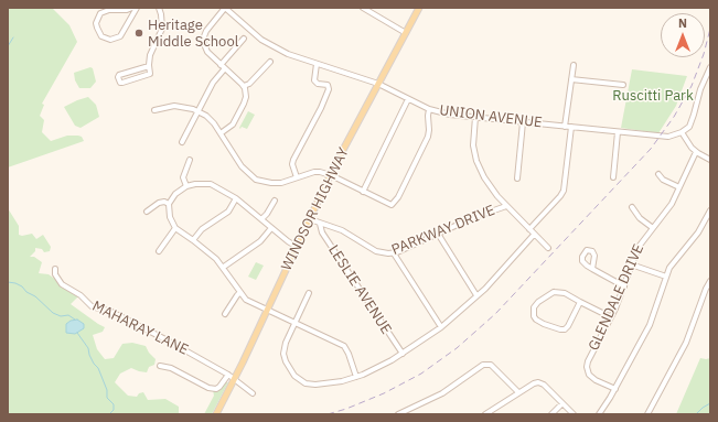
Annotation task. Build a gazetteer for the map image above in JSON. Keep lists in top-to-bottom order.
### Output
{
  "streets": {
    "main road": ["WINDSOR HIGHWAY"],
    "street": [
      "UNION AVENUE",
      "PARKWAY DRIVE",
      "LESLIE AVENUE",
      "GLENDALE DRIVE",
      "MAHARAY LANE"
    ]
  },
  "crossings": [
    ["UNION AVENUE", "WINDSOR HIGHWAY"],
    ["WINDSOR HIGHWAY", "PARKWAY DRIVE"],
    ["WINDSOR HIGHWAY", "MAHARAY LANE"],
    ["PARKWAY DRIVE", "LESLIE AVENUE"]
  ],
  "parks": ["Ruscitti Park"],
  "places": ["Heritage Middle School"],
  "north": "top"
}
